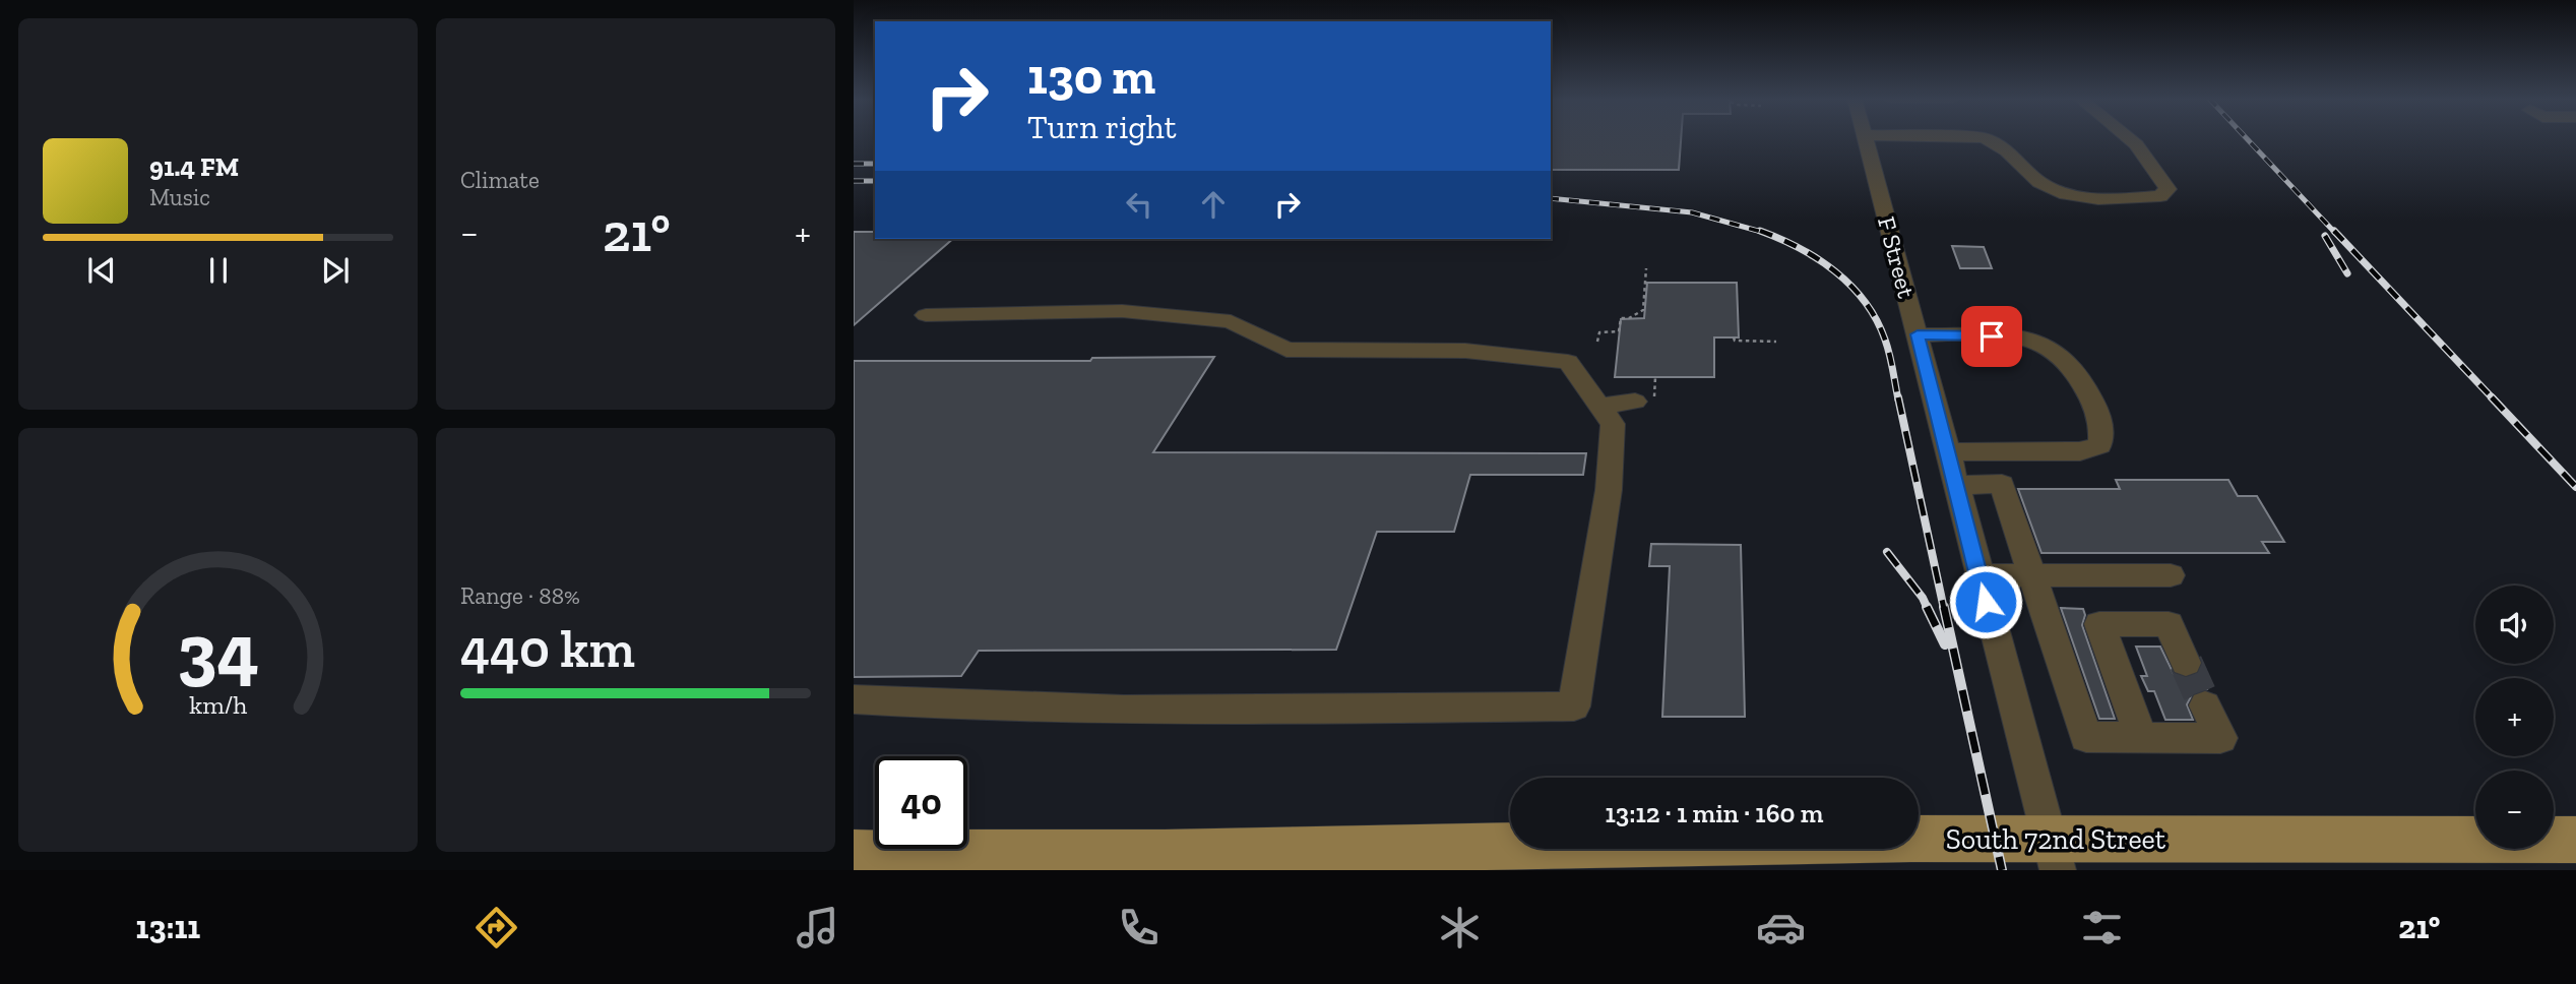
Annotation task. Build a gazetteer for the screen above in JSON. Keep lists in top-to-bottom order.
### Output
{
  "streets": {
    "main road": ["South 72nd Street"],
    "street": ["F Street"]
  },
  "crossings": [
    ["F Street", "South 72nd Street"]
  ],
  "page": {
    "tile": [
      "Climate",
      ["Range · 88%", "440 km"]
    ],
    "turn": ["130 m", "Turn right"],
    "song": ["91.4 FM", "Music"],
    "heat": ["−", "21°", "+"],
    "map_buttons": ["+", "−"],
    "limit": "40",
    "trip": "13:12 · 1 min · 160 m",
    "tabs": ["13:11", "21°"],
    "gauge": ["34", "km/h"]
  }
}
